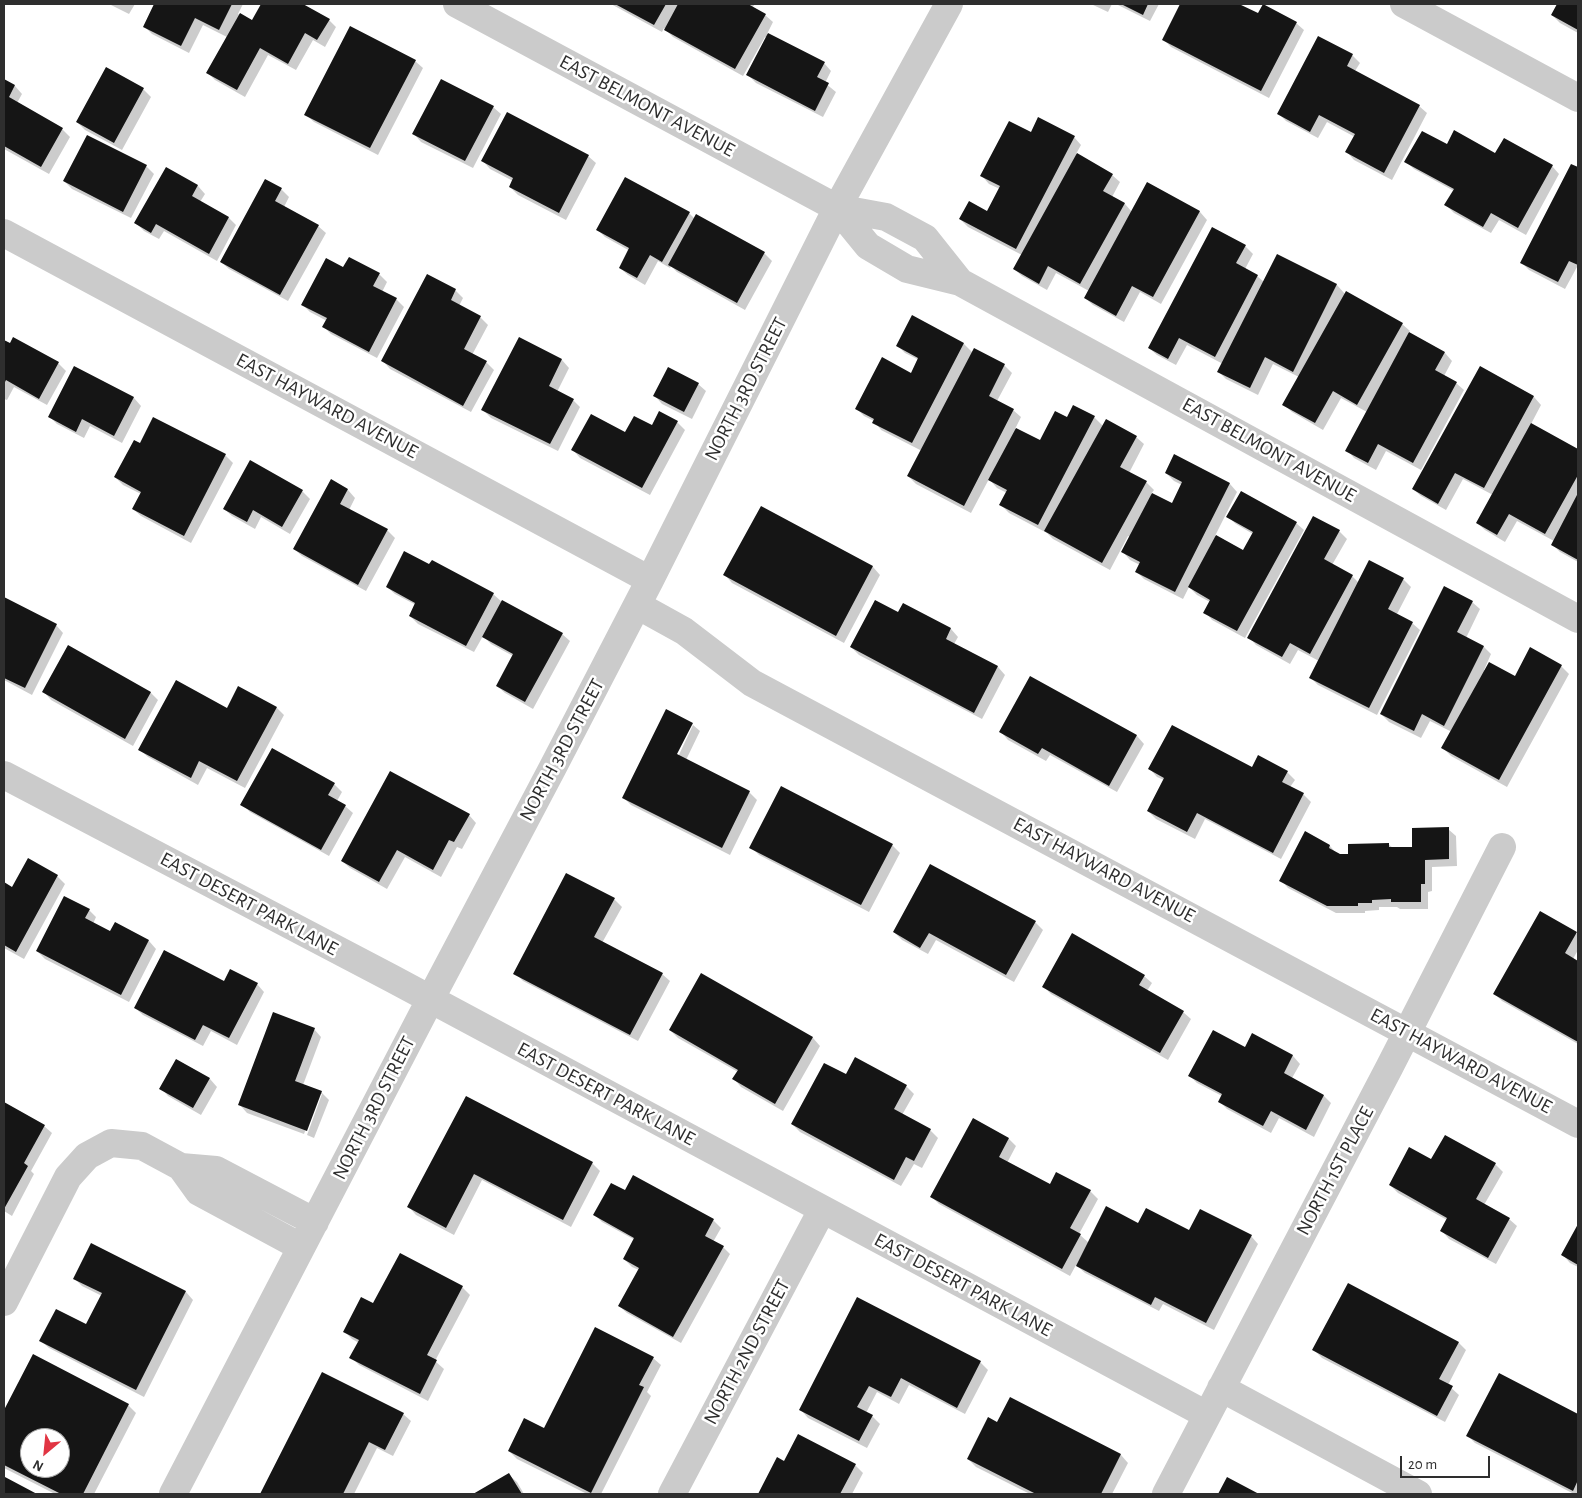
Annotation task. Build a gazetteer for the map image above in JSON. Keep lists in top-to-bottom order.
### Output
{
  "streets": {
    "street": [
      "EAST BELMONT AVENUE",
      "NORTH 3RD STREET",
      "EAST HAYWARD AVENUE",
      "EAST DESERT PARK LANE",
      "NORTH 1ST PLACE",
      "NORTH 2ND STREET"
    ]
  },
  "crossings": [
    ["EAST BELMONT AVENUE", "NORTH 3RD STREET"],
    ["NORTH 3RD STREET", "EAST HAYWARD AVENUE"],
    ["NORTH 3RD STREET", "EAST DESERT PARK LANE"],
    ["EAST HAYWARD AVENUE", "NORTH 1ST PLACE"],
    ["EAST DESERT PARK LANE", "NORTH 1ST PLACE"],
    ["EAST DESERT PARK LANE", "NORTH 2ND STREET"]
  ],
  "scale_bar": "20 m",
  "north": "bottom left"
}
